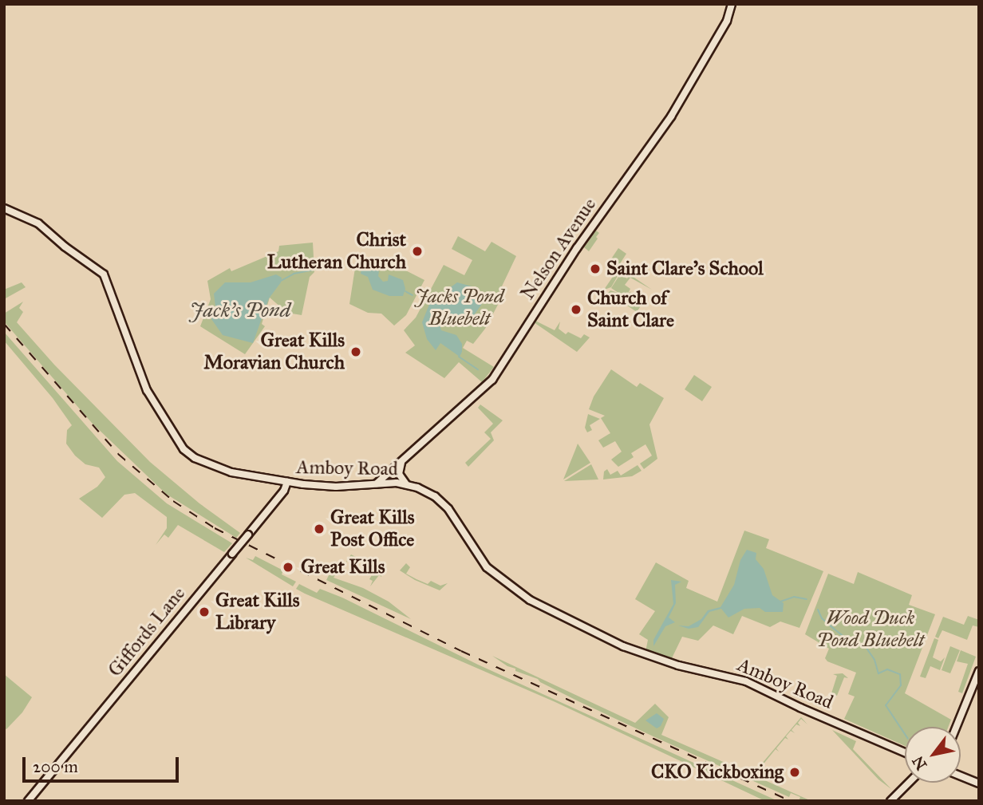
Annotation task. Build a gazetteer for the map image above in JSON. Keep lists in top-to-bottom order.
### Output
{
  "streets": {
    "main road": ["Nelson Avenue", "Amboy Road", "Giffords Lane"]
  },
  "crossings": [
    ["Nelson Avenue", "Amboy Road"],
    ["Amboy Road", "Giffords Lane"]
  ],
  "water": ["Jack's Pond"],
  "parks": ["Jacks Pond Bluebelt", "Wood Duck Pond Bluebelt"],
  "places": [
    "Christ Lutheran Church",
    "Saint Clare's School",
    "Church of Saint Clare",
    "Great Kills Moravian Church",
    "Great Kills Post Office",
    "Great Kills",
    "Great Kills Library",
    "CKO Kickboxing"
  ],
  "scale_bar": "200 m",
  "north": "bottom left"
}
